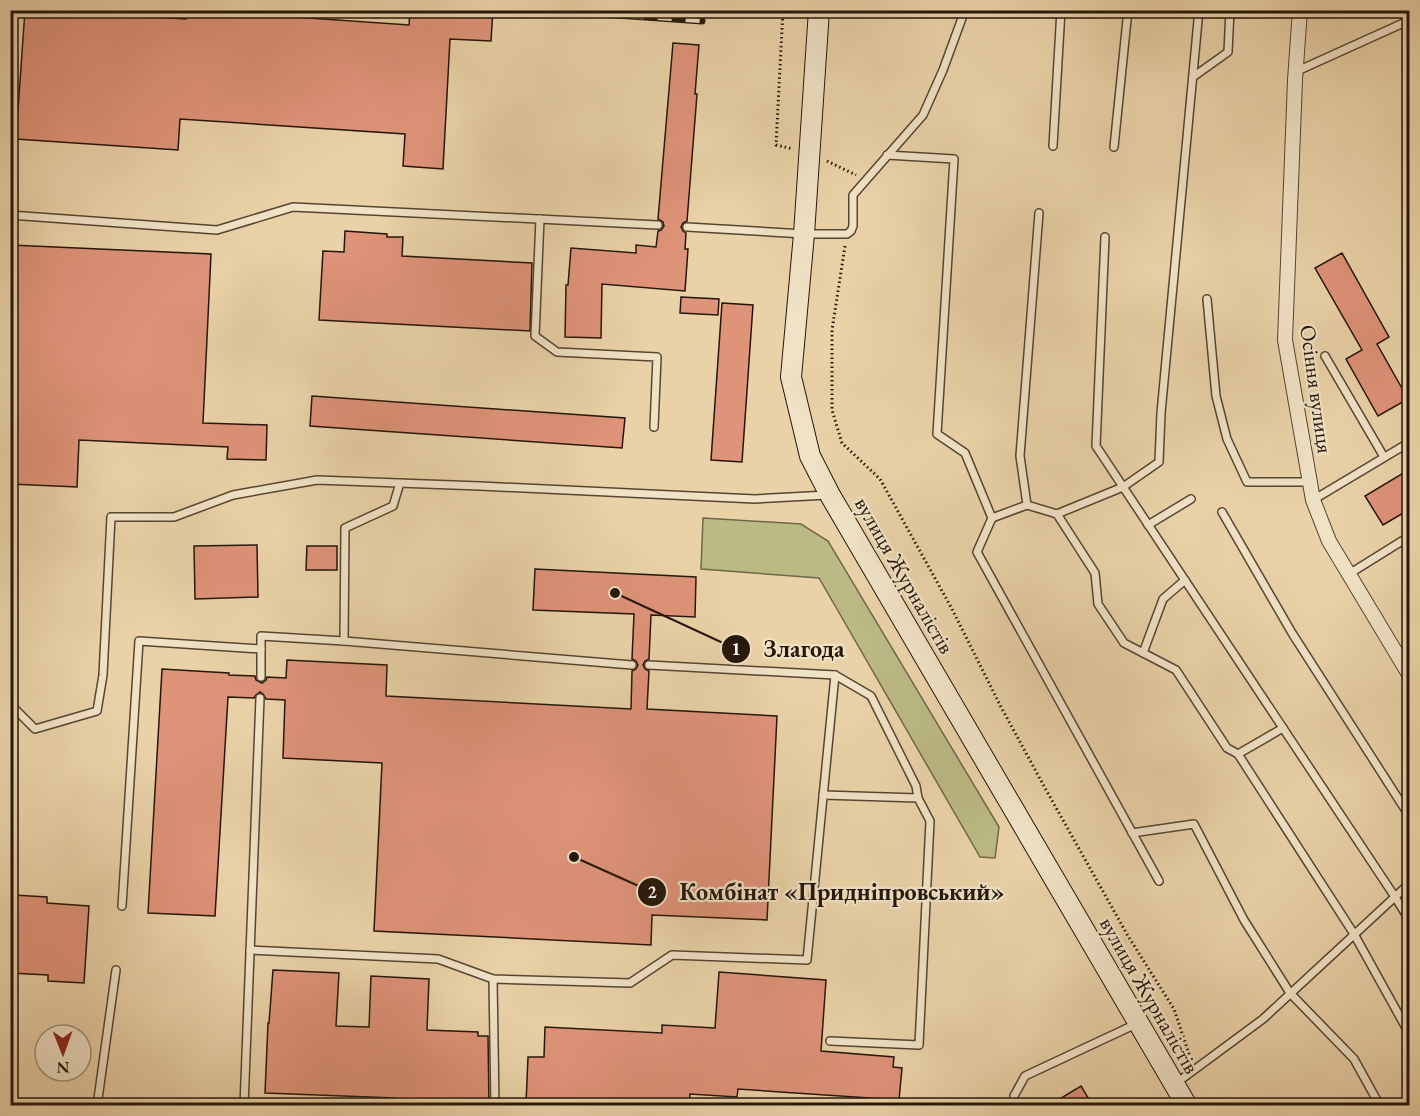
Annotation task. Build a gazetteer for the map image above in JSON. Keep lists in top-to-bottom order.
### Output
{
  "streets": {
    "street": ["Осіння вулиця", "вулиця Журналістів"]
  },
  "places": ["Злагода", "Комбінат «Придніпровський»"],
  "north": "bottom"
}
